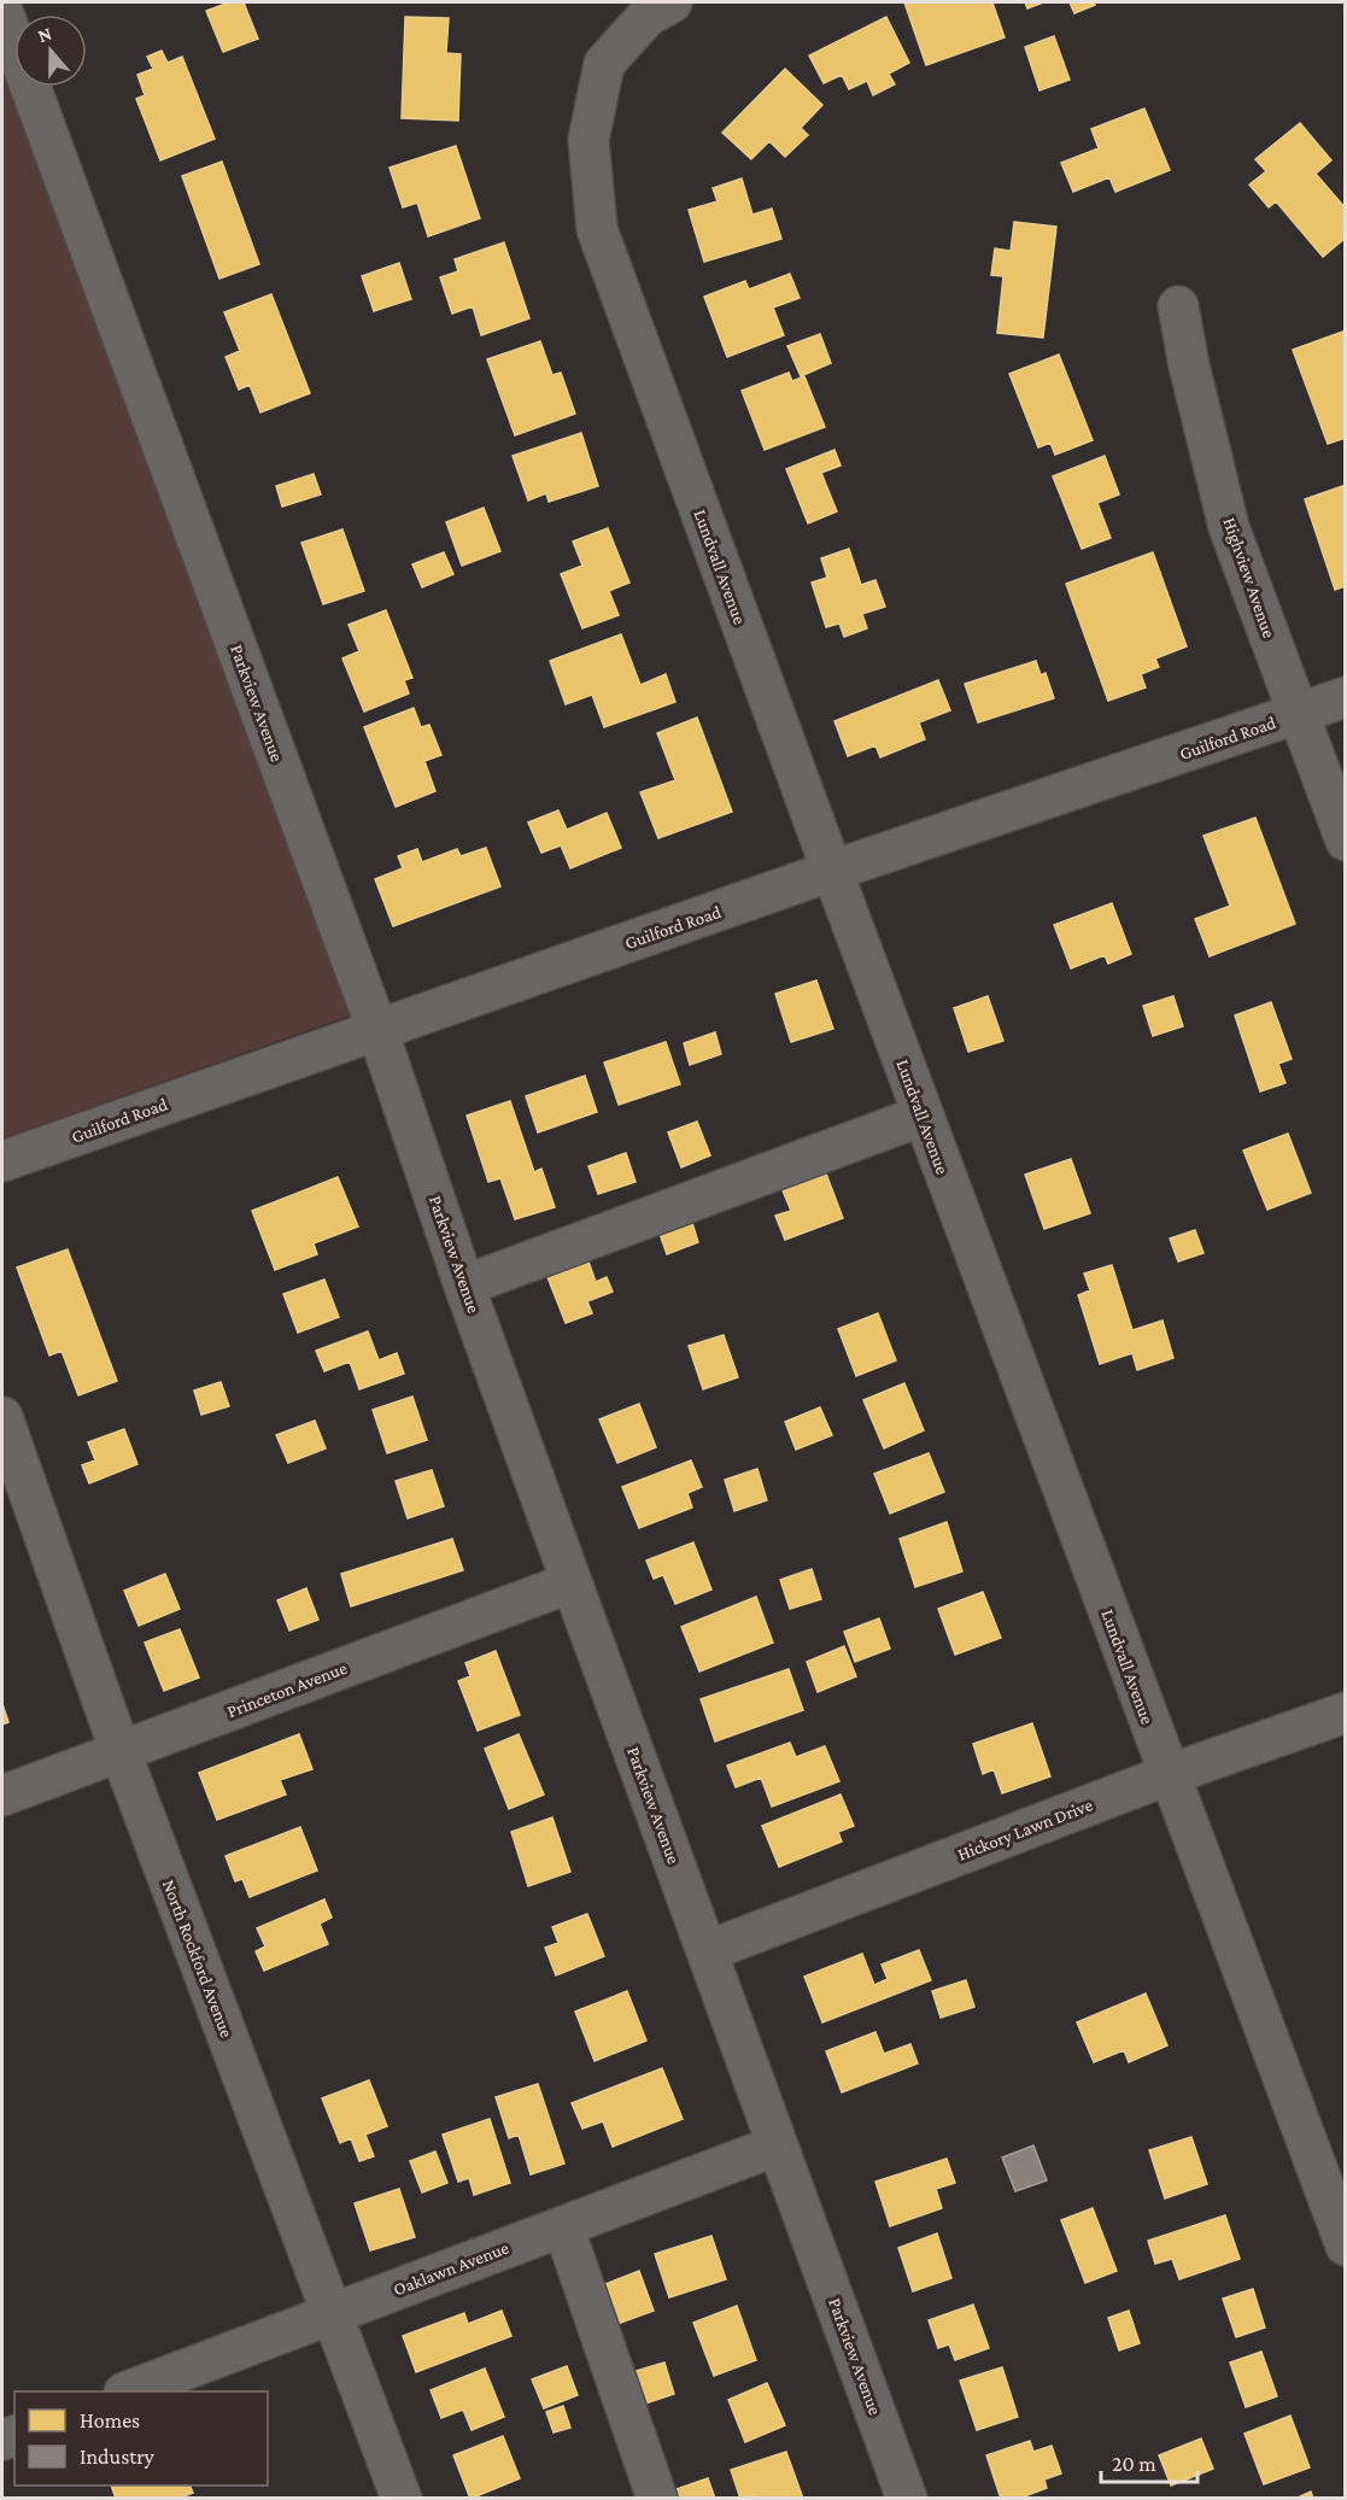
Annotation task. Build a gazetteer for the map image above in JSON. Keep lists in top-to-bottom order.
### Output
{
  "streets": {
    "street": [
      "Lundvall Avenue",
      "Highview Avenue",
      "Parkview Avenue",
      "Guilford Road",
      "Princeton Avenue",
      "Hickory Lawn Drive",
      "North Rockford Avenue",
      "Oaklawn Avenue"
    ]
  },
  "crossings": [
    ["Lundvall Avenue", "Guilford Road"],
    ["Lundvall Avenue", "Hickory Lawn Drive"],
    ["Highview Avenue", "Guilford Road"],
    ["Parkview Avenue", "Guilford Road"],
    ["Parkview Avenue", "Princeton Avenue"],
    ["Parkview Avenue", "Hickory Lawn Drive"],
    ["Parkview Avenue", "Oaklawn Avenue"],
    ["Princeton Avenue", "North Rockford Avenue"],
    ["North Rockford Avenue", "Oaklawn Avenue"]
  ],
  "legend": ["Homes", "Industry"],
  "scale_bar": "20 m",
  "north": "top"
}
